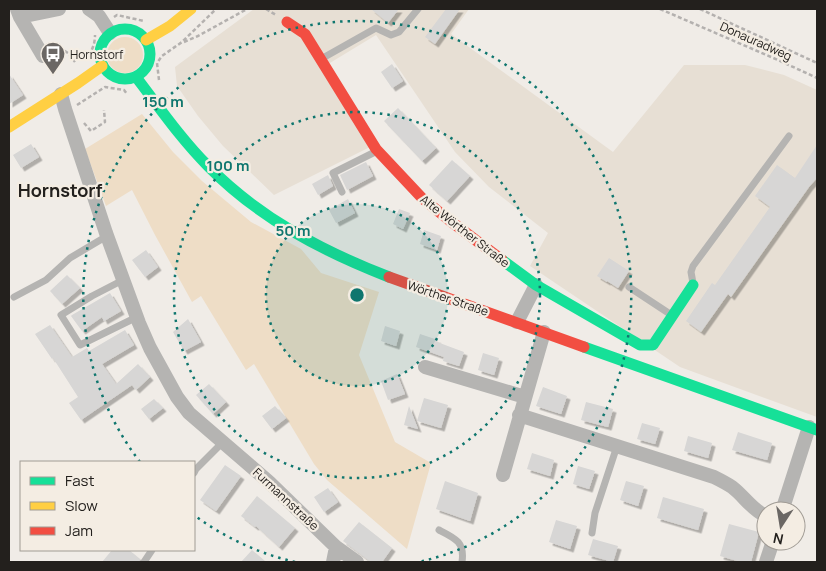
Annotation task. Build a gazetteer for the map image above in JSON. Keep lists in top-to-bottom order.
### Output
{
  "streets": {
    "street": ["Alte Wörther Straße", "Wörther Straße", "Furmannstraße"],
    "path": ["Donauradweg"]
  },
  "districts": ["Hornstorf"],
  "places": {
    "bus stop": ["Hornstorf"]
  },
  "legend": ["Fast", "Slow", "Jam"],
  "north": "bottom",
  "rings": ["150 m", "100 m", "50 m"]
}
